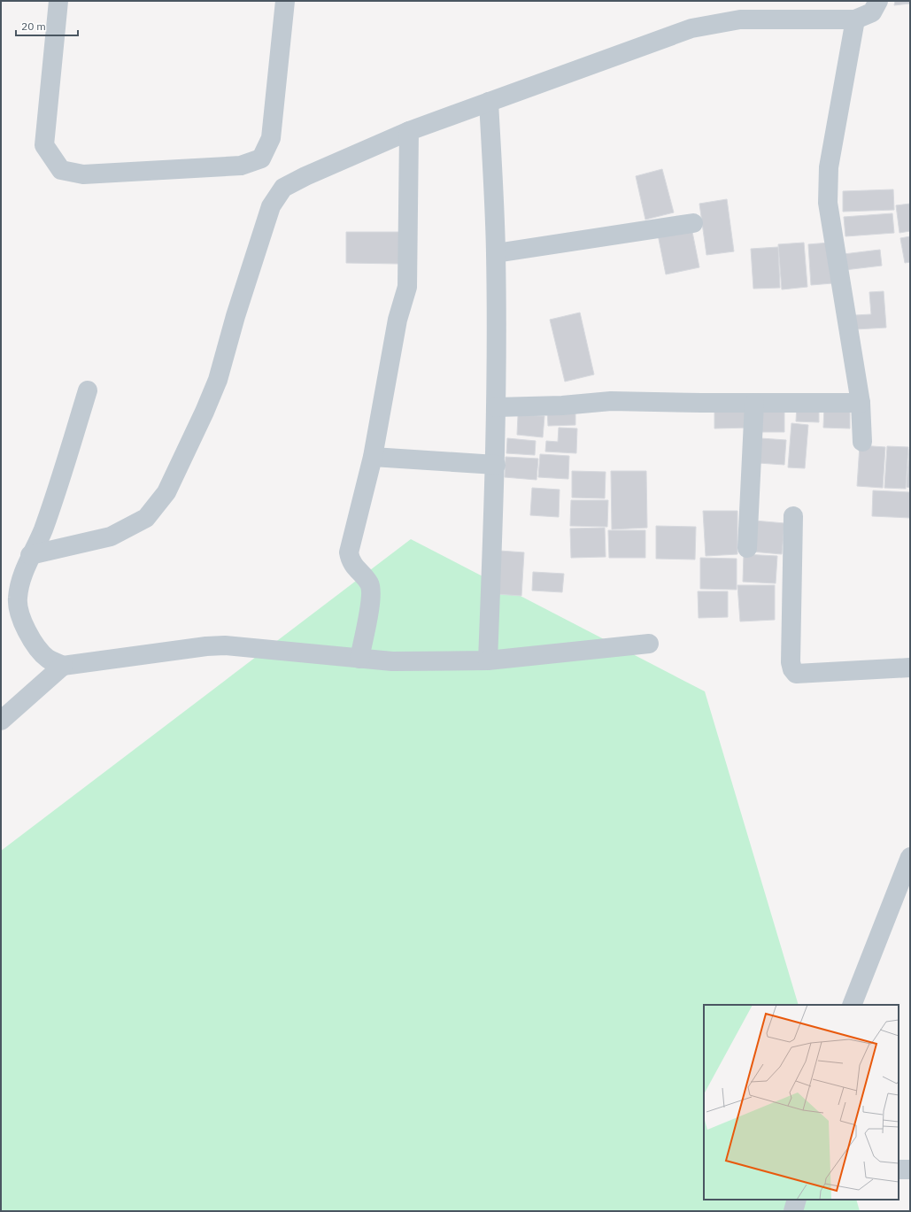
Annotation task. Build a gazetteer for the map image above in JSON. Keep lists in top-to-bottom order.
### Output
{
  "scale_bar": "20 m"
}
